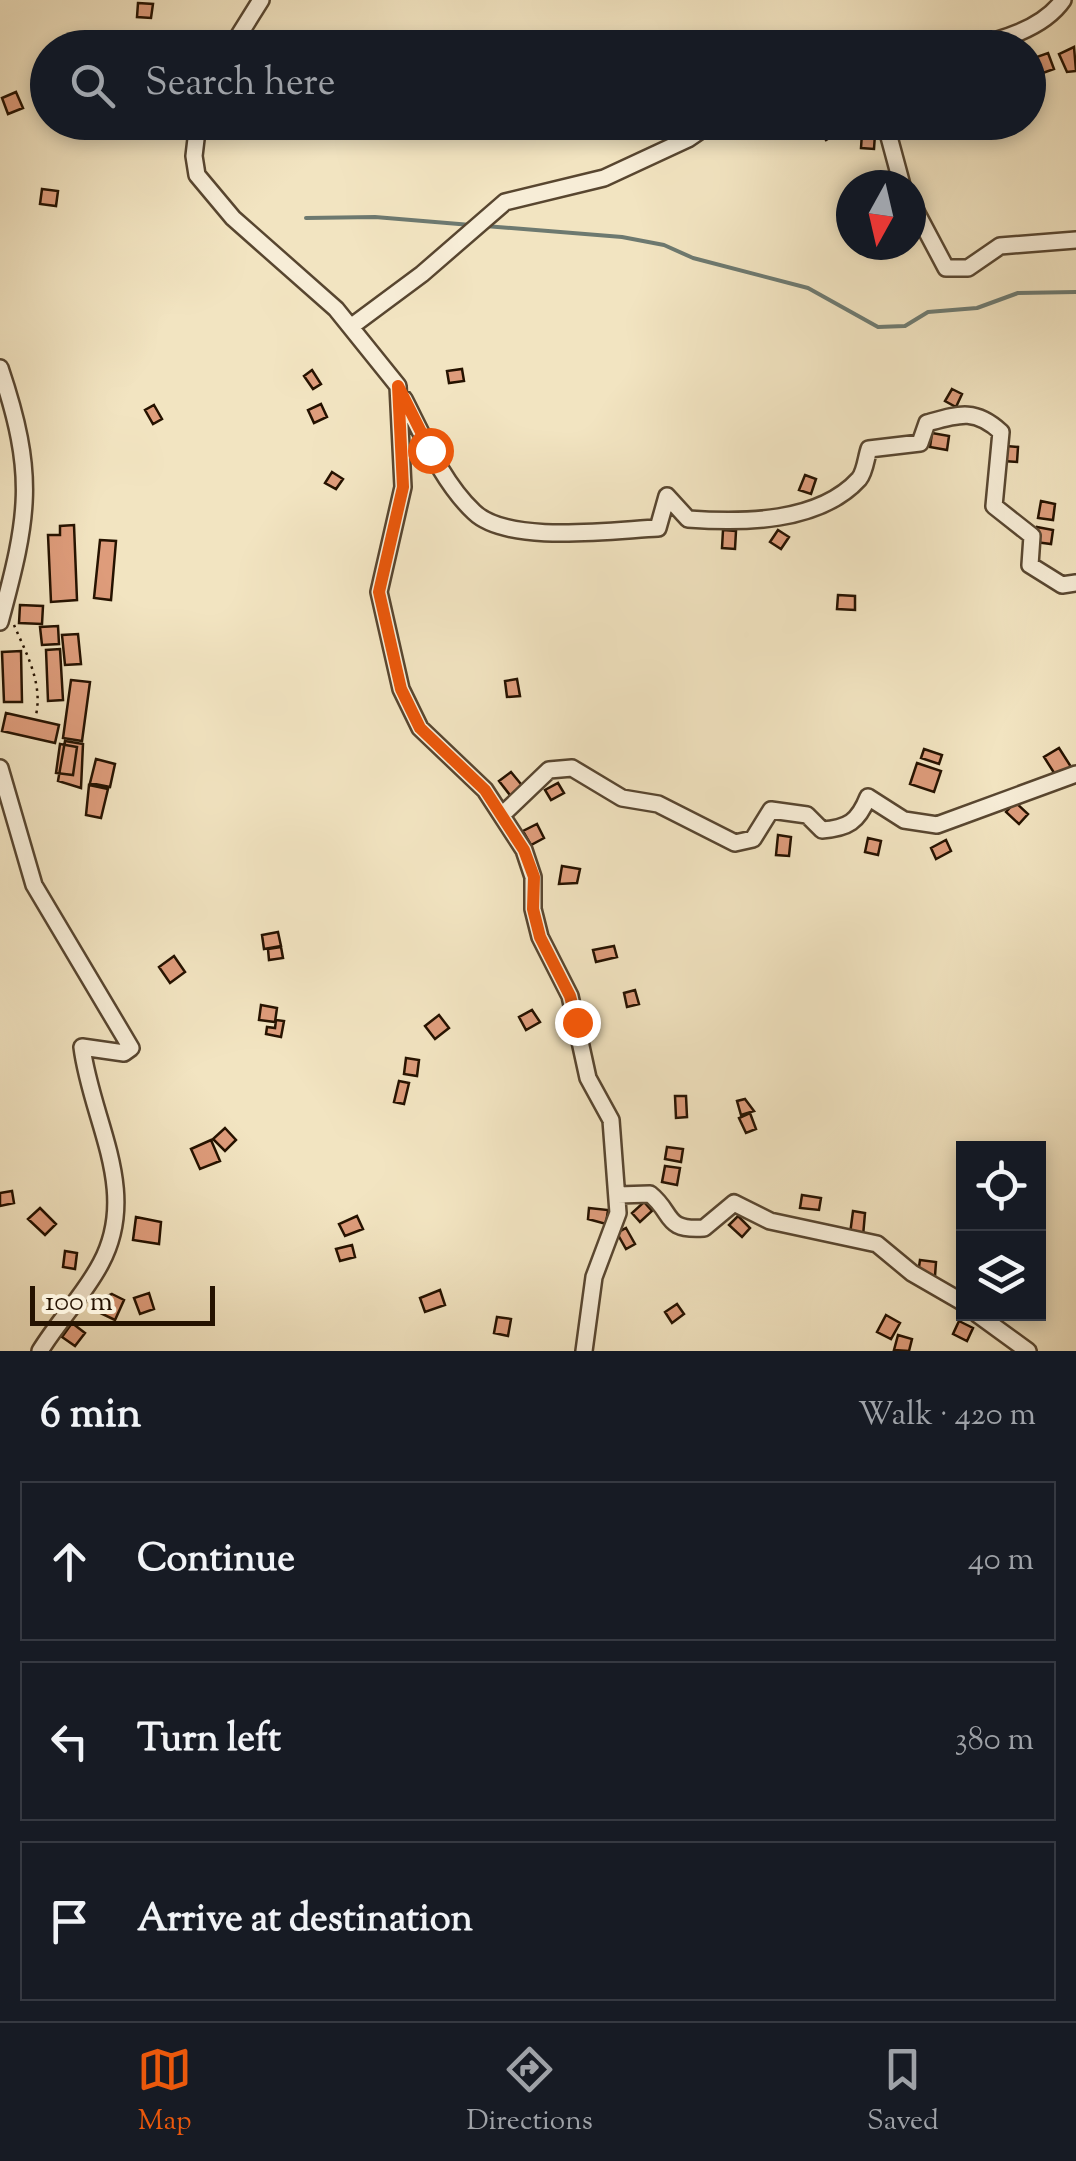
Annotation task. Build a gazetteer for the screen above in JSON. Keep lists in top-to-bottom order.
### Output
{
  "scale_bar": "100 m",
  "north": "bottom",
  "page": {
    "search": "Search here",
    "scale": "100 m",
    "heading": ["6 min", "Walk · 420 m"],
    "list": [
      ["Continue", "40 m"],
      ["Turn left", "380 m"],
      "Arrive at destination"
    ],
    "nav": ["Map", "Directions", "Saved"]
  }
}
